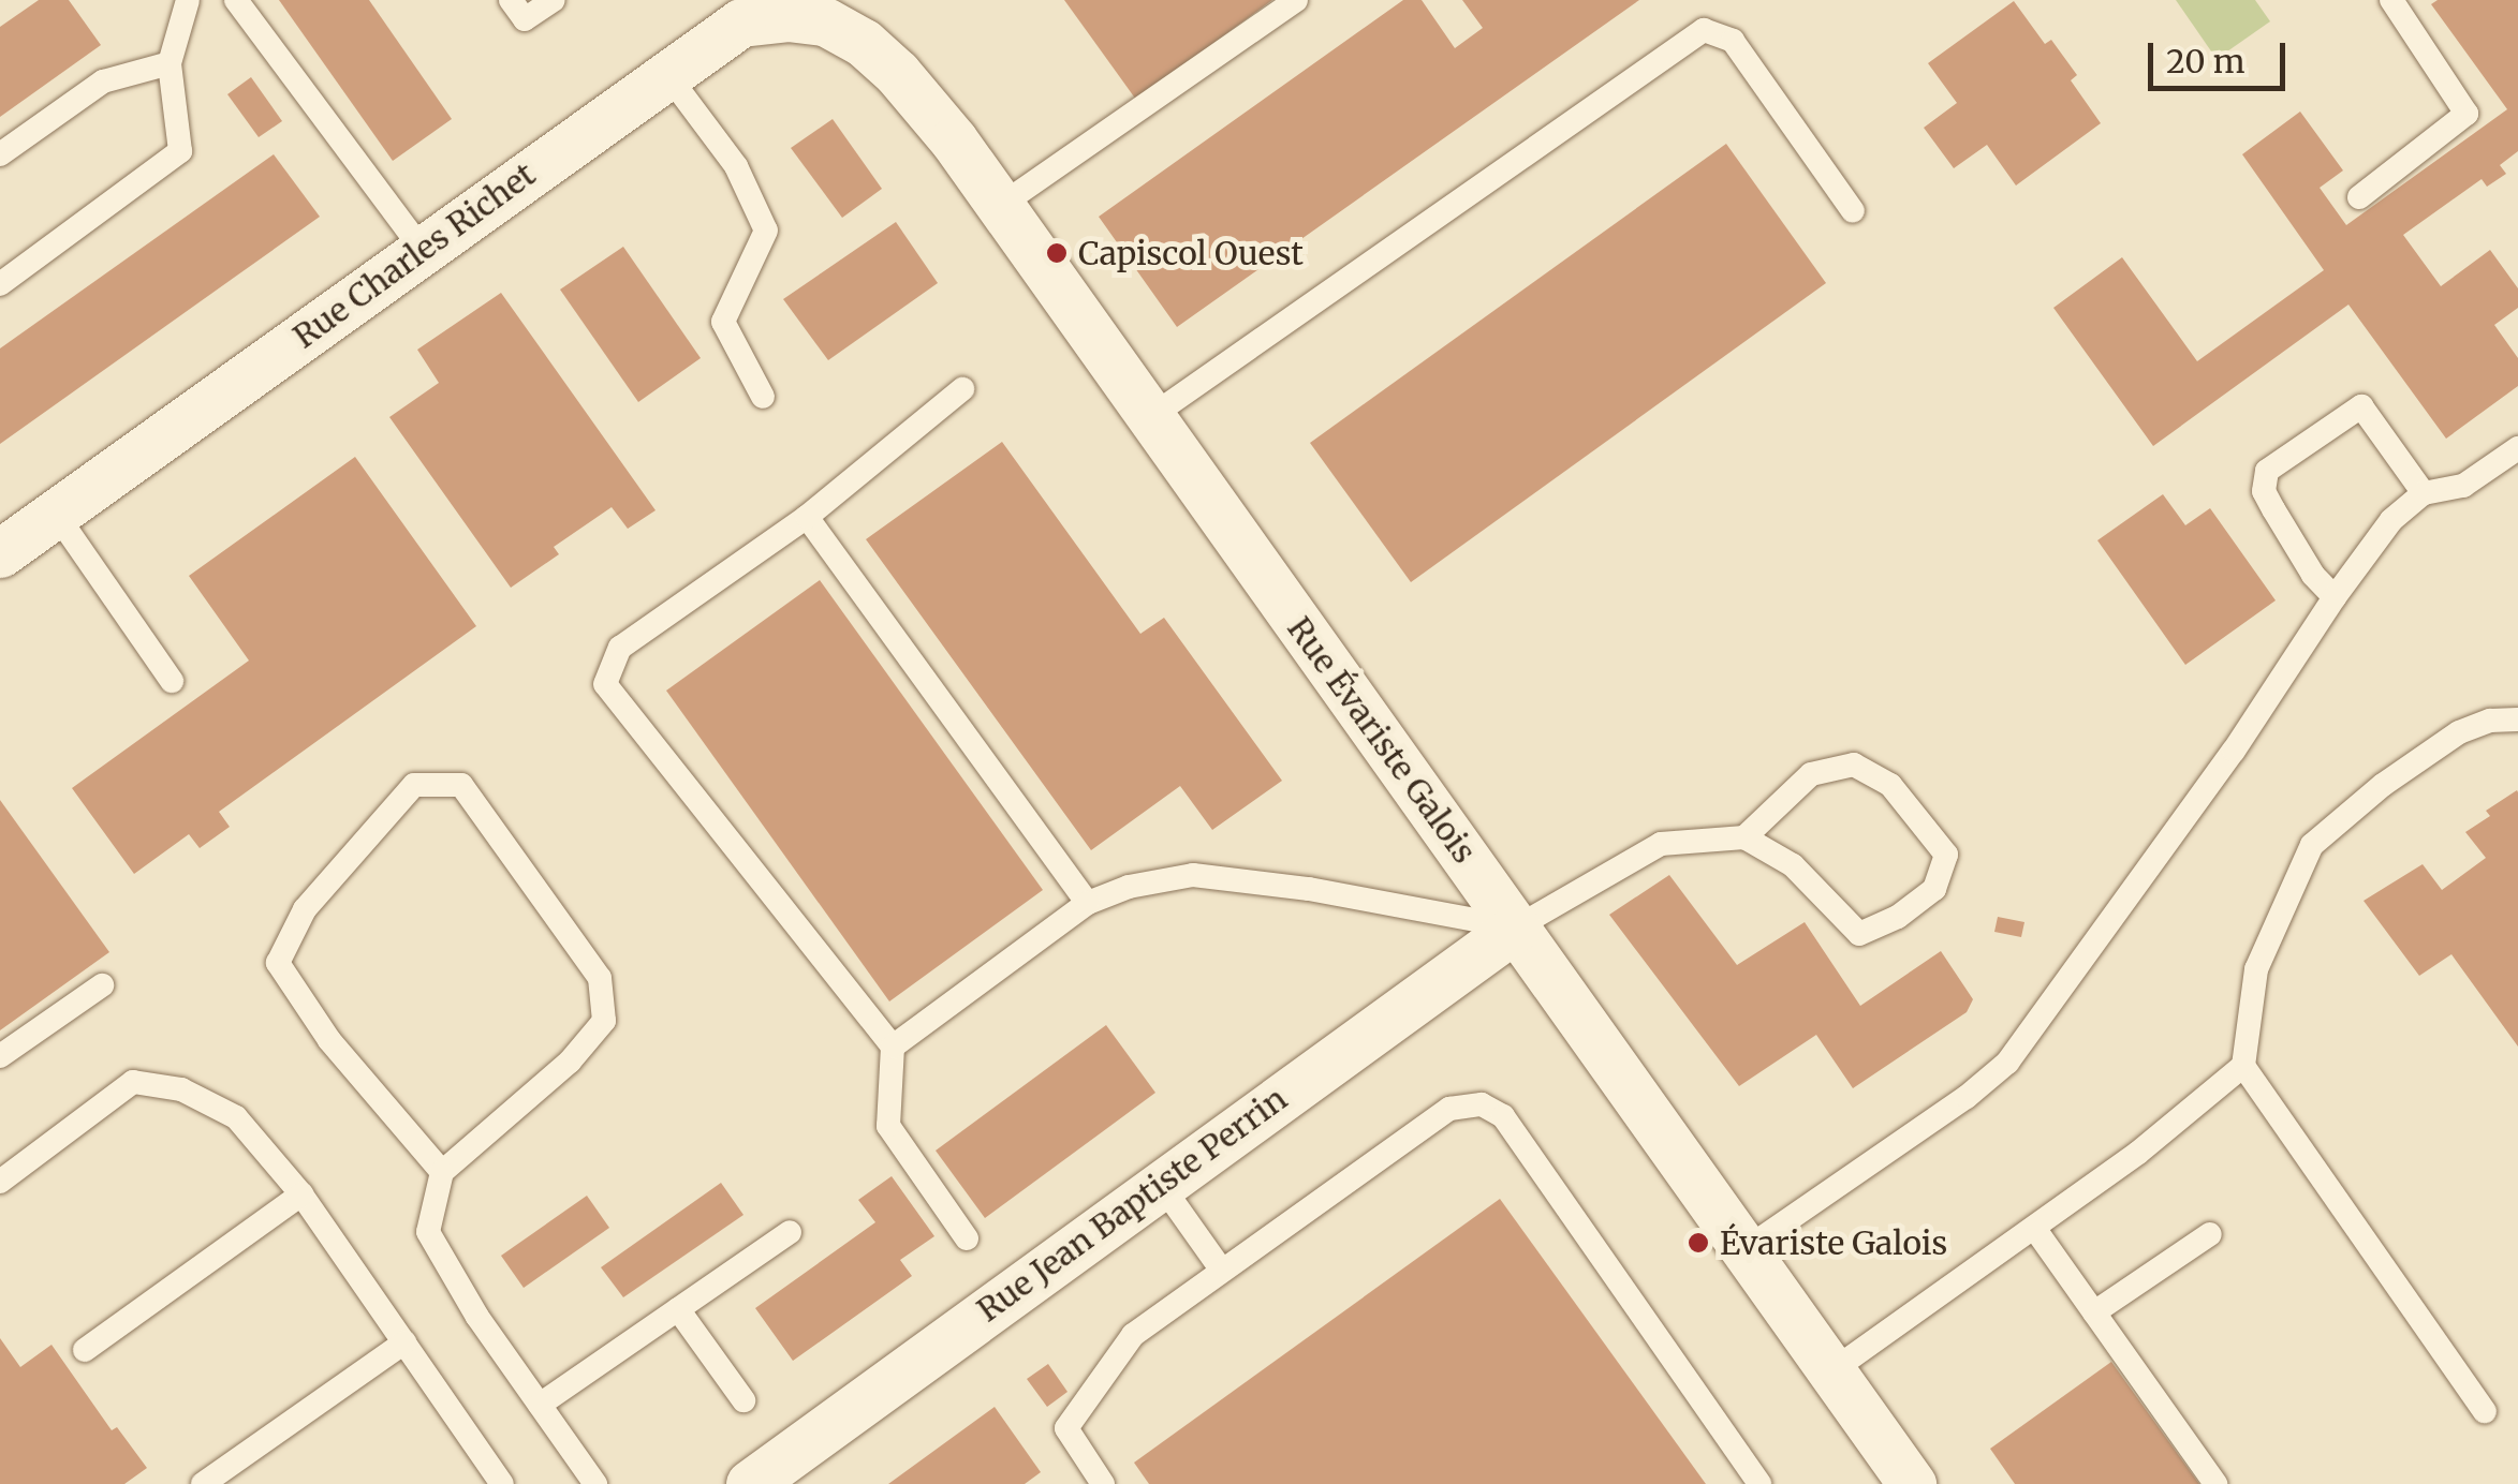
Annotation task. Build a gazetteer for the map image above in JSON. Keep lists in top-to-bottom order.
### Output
{
  "streets": {
    "street": ["Rue Charles Richet", "Rue Évariste Galois", "Rue Jean Baptiste Perrin"]
  },
  "crossings": [
    ["Rue Charles Richet", "Rue Évariste Galois"],
    ["Rue Évariste Galois", "Rue Jean Baptiste Perrin"]
  ],
  "places": ["Capiscol Ouest", "Évariste Galois"],
  "scale_bar": "20 m"
}
